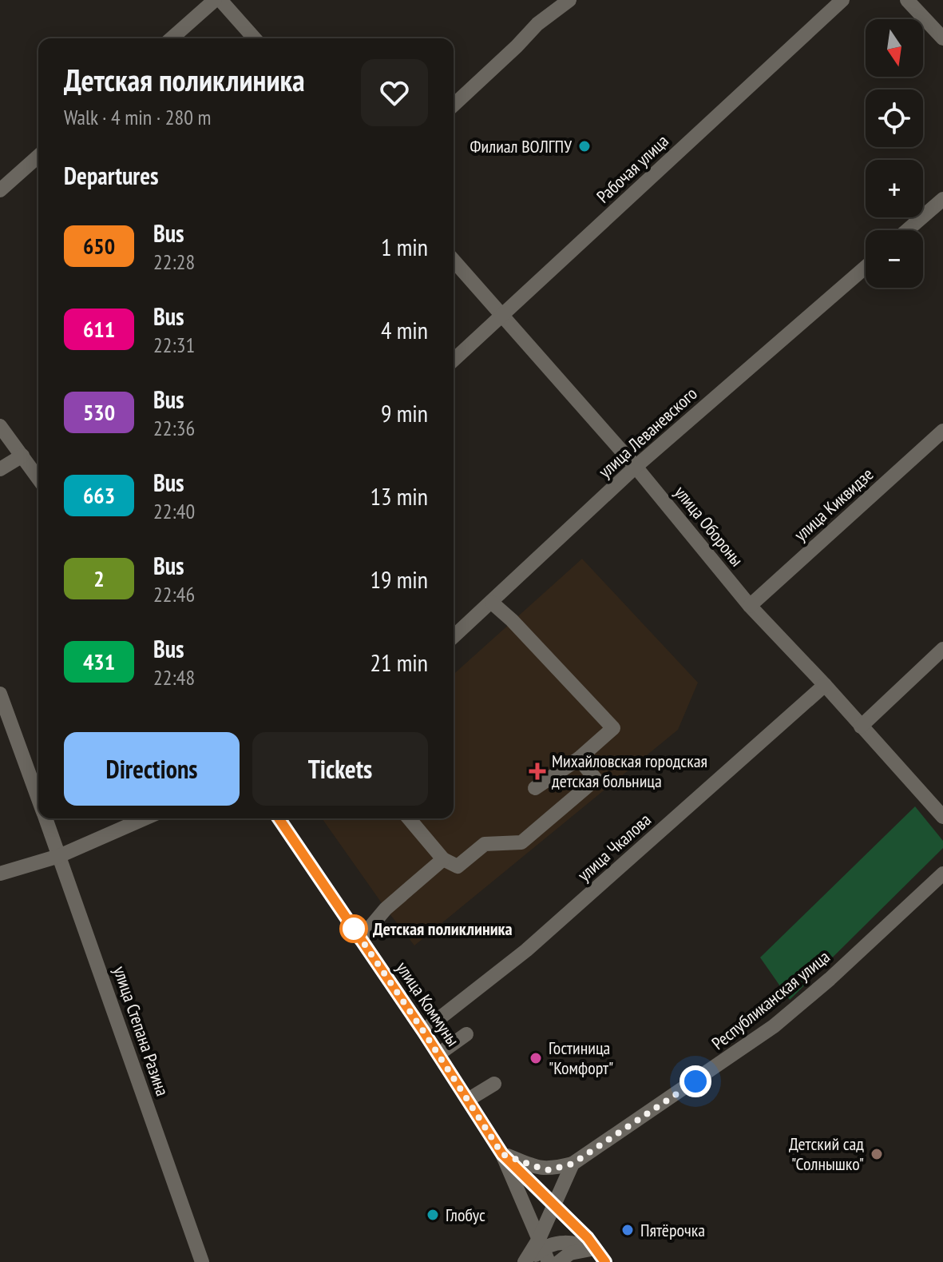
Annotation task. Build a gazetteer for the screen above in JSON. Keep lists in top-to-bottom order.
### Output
{
  "streets": {
    "street": [
      "Рабочая улица",
      "улица Леваневского",
      "улица Киквидзе",
      "улица Обороны",
      "улица Чкалова",
      "Республиканская улица",
      "улица Коммуны",
      "улица Степана Разина"
    ]
  },
  "crossings": [
    ["Рабочая улица", "улица Обороны"],
    ["улица Леваневского", "улица Обороны"],
    ["улица Киквидзе", "улица Обороны"],
    ["улица Обороны", "улица Чкалова"],
    ["улица Чкалова", "улица Коммуны"]
  ],
  "places": {
    "other": [
      "Филиал ВОЛГПУ",
      "Детская поликлиника",
      "Гостиница \"Комфорт\"",
      "Детский сад \"Солнышко\"",
      "Глобус",
      "Пятёрочка"
    ],
    "health": ["Михайловская городская детская больница"]
  },
  "lines": ["bus line 650"],
  "north": "bottom",
  "page": {
    "map_buttons": ["+", "−"],
    "heading": [
      ["Детская поликлиника", "Walk · 4 min · 280 m"],
      "Departures"
    ],
    "list": [
      {
        "mark": "650",
        "name": "Bus",
        "note": "22:28",
        "value": "1 min"
      },
      {
        "mark": "611",
        "name": "Bus",
        "note": "22:31",
        "value": "4 min"
      },
      {
        "mark": "530",
        "name": "Bus",
        "note": "22:36",
        "value": "9 min"
      },
      {
        "mark": "663",
        "name": "Bus",
        "note": "22:40",
        "value": "13 min"
      },
      {
        "mark": "2",
        "name": "Bus",
        "note": "22:46",
        "value": "19 min"
      },
      {
        "mark": "431",
        "name": "Bus",
        "note": "22:48",
        "value": "21 min"
      }
    ],
    "buttons": ["Directions", "Tickets"]
  }
}
